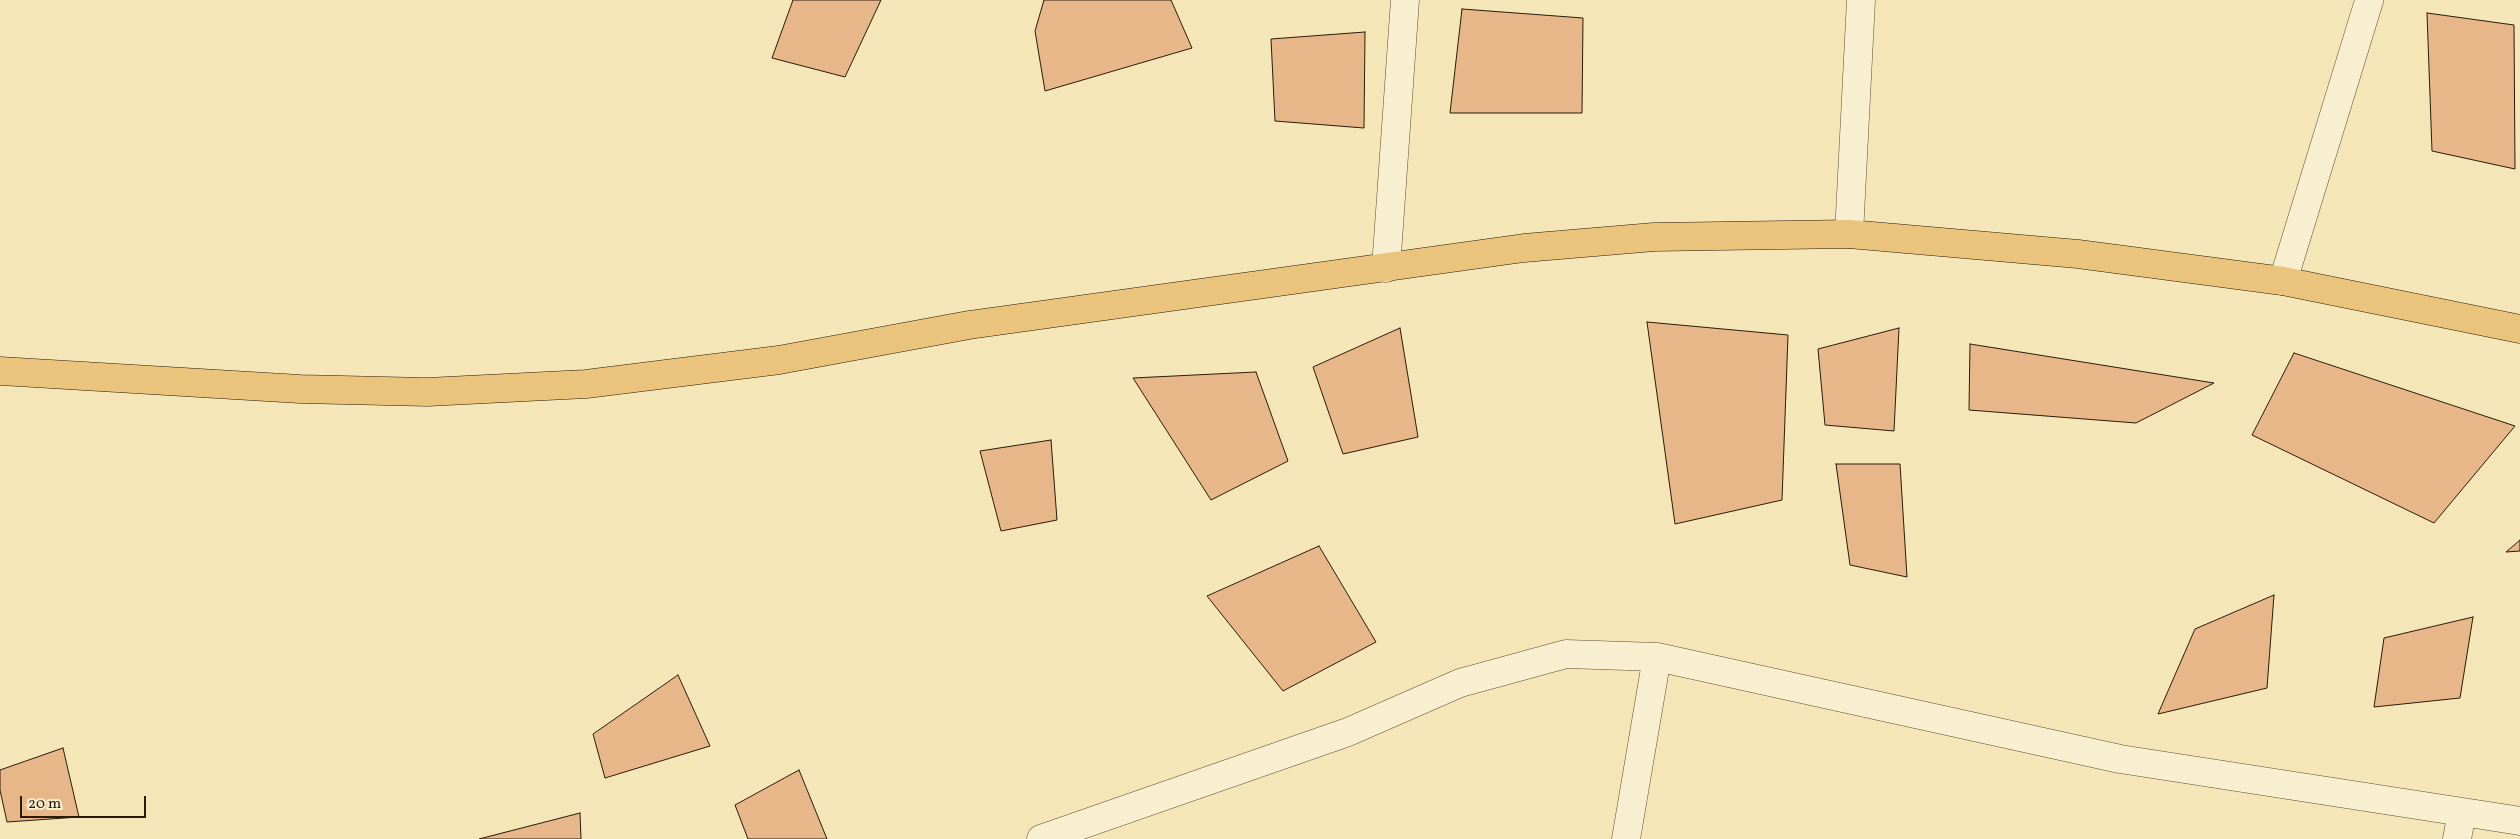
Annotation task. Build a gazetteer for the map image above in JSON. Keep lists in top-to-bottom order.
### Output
{
  "scale_bar": "20 m"
}
